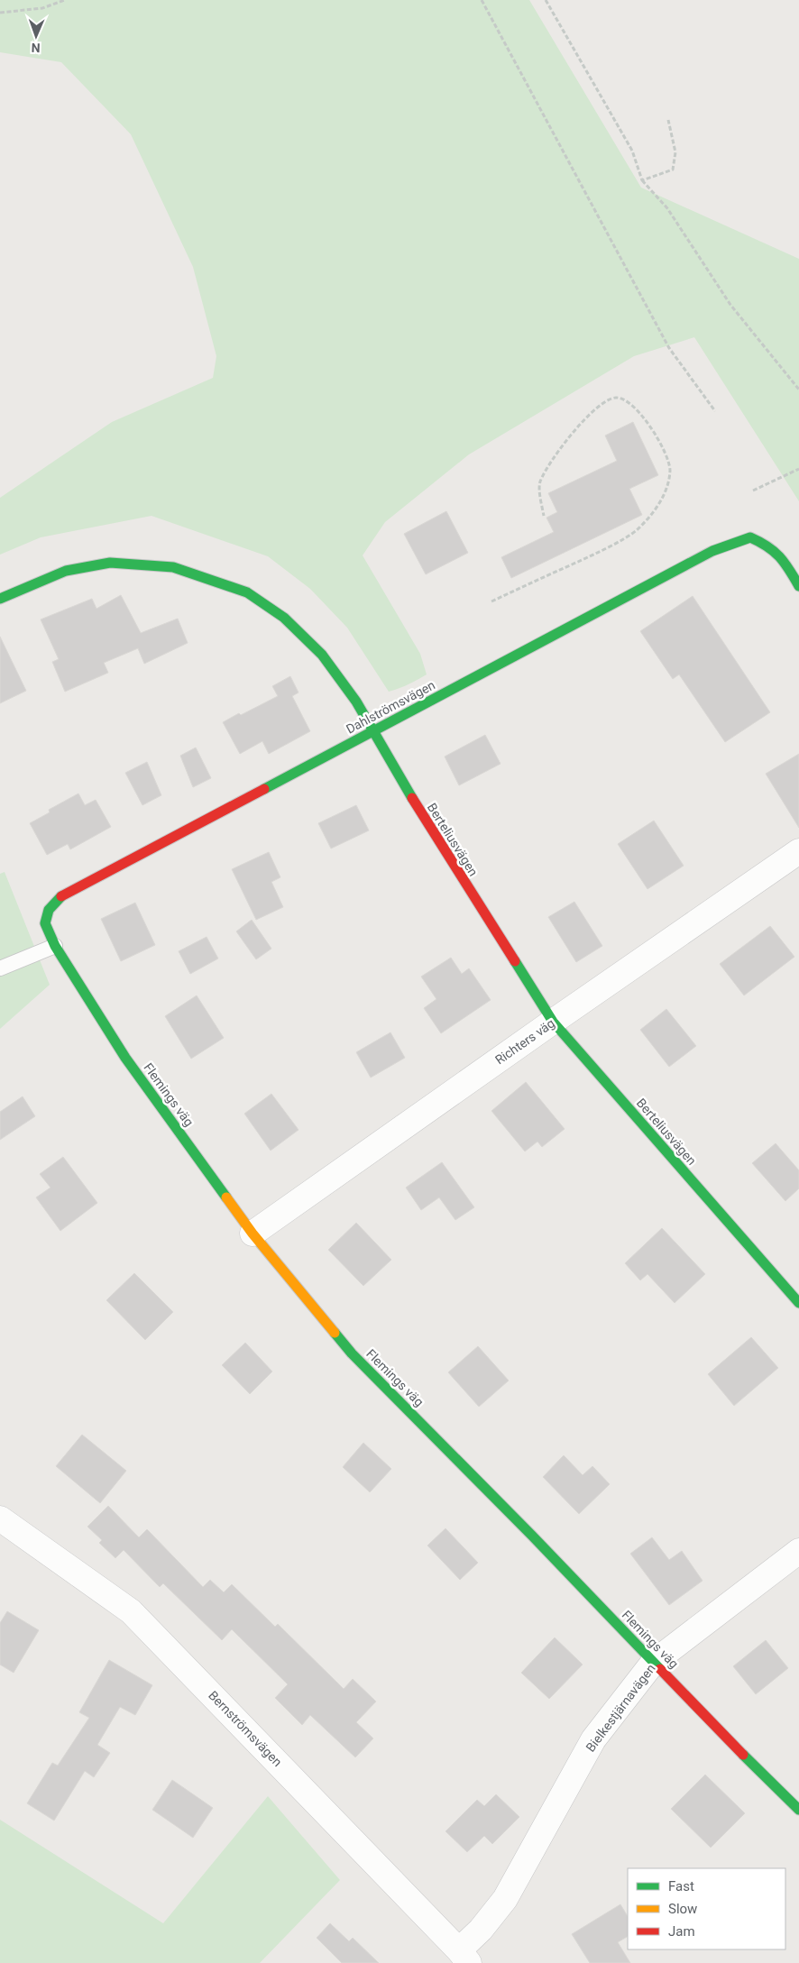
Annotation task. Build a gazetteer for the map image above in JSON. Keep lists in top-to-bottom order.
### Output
{
  "streets": {
    "street": [
      "Dahlströmsvägen",
      "Berteliusvägen",
      "Richters väg",
      "Flemings väg",
      "Bielkestjärnavägen",
      "Bernströmsvägen"
    ]
  },
  "crossings": [
    ["Dahlströmsvägen", "Berteliusvägen"],
    ["Dahlströmsvägen", "Flemings väg"],
    ["Berteliusvägen", "Richters väg"],
    ["Richters väg", "Flemings väg"],
    ["Flemings väg", "Bielkestjärnavägen"],
    ["Bielkestjärnavägen", "Bernströmsvägen"]
  ],
  "legend": ["Fast", "Slow", "Jam"],
  "north": "bottom"
}
